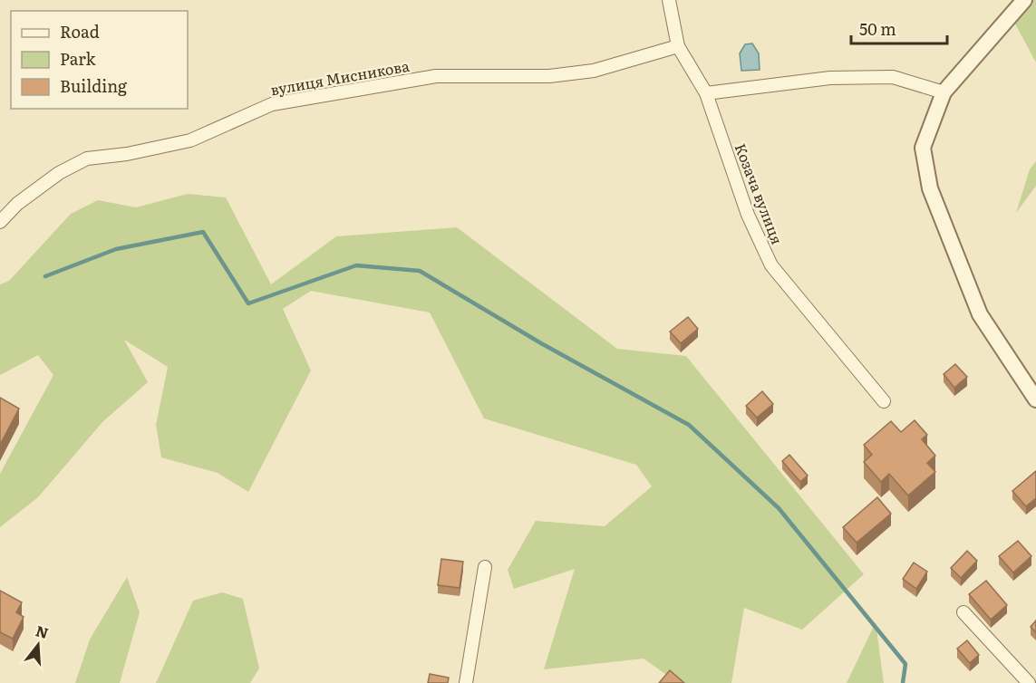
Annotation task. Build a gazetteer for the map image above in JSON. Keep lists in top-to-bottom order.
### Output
{
  "streets": {
    "street": ["вулиця Мисникова", "Козача вулиця"]
  },
  "crossings": [
    ["вулиця Мисникова", "Козача вулиця"]
  ],
  "legend": ["Road", "Park", "Building"],
  "scale_bar": "50 m",
  "north": "top"
}
